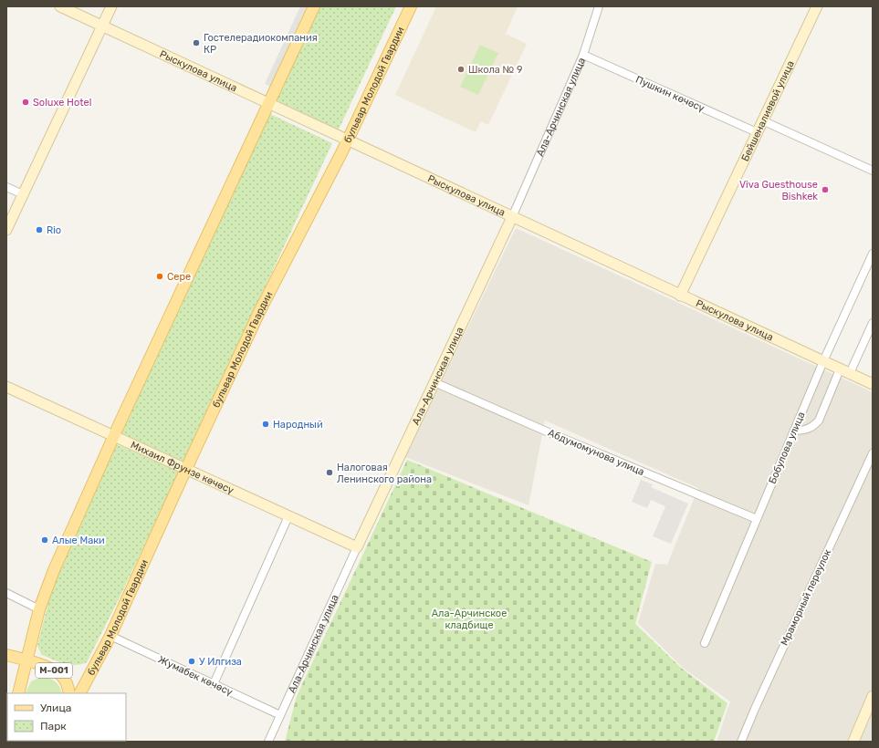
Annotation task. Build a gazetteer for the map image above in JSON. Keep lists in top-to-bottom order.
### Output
{
  "streets": {
    "main road": ["бульвар Молодой Гвардии", "М-001"],
    "street": [
      "Рыскулова улица",
      "Пушкин көчөсү",
      "Ала-Арчинская улица",
      "Бейшеналиевой улица",
      "Бобулова улица",
      "Абдумомунова улица",
      "Михаил Фрунзе көчөсү",
      "Мраморный переулок",
      "Жумабек көчөсү"
    ]
  },
  "crossings": [
    ["Рыскулова улица", "бульвар Молодой Гвардии"],
    ["Рыскулова улица", "Ала-Арчинская улица"],
    ["Рыскулова улица", "Бейшеналиевой улица"],
    ["Рыскулова улица", "Бобулова улица"],
    ["бульвар Молодой Гвардии", "Михаил Фрунзе көчөсү"],
    ["бульвар Молодой Гвардии", "Жумабек көчөсү"],
    ["Пушкин көчөсү", "Ала-Арчинская улица"],
    ["Пушкин көчөсү", "Бейшеналиевой улица"],
    ["Ала-Арчинская улица", "Абдумомунова улица"],
    ["Ала-Арчинская улица", "Михаил Фрунзе көчөсү"],
    ["Ала-Арчинская улица", "Жумабек көчөсү"],
    ["Бобулова улица", "Абдумомунова улица"]
  ],
  "parks": ["Ала-Арчинское кладбище"],
  "places": [
    "Гостелерадиокомпания КР",
    "Школа № 9",
    "Soluxe Hotel",
    "Viva Guesthouse Bishkek",
    "Rio",
    "Сере",
    "Народный",
    "Налоговая Ленинского района",
    "Алые Маки",
    "У Илгиза"
  ],
  "legend": ["Улица", "Парк"]
}
